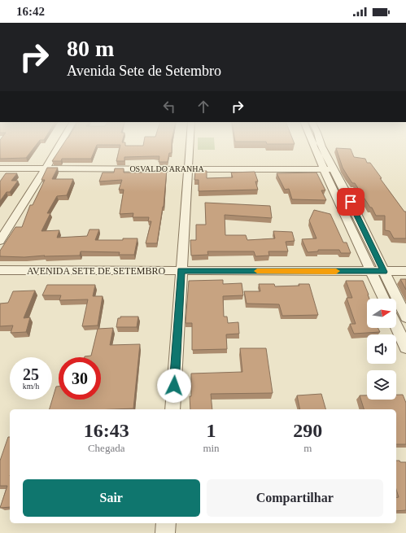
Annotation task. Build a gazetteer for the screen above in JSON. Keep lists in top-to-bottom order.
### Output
{
  "streets": {
    "street": ["OSVALDO ARANHA", "AVENIDA SETE DE SETEMBRO"]
  },
  "north": "right",
  "page": {
    "status": "16:42",
    "turn": ["80 m", "Avenida Sete de Setembro"],
    "speed": "25 km/h",
    "limit": "30",
    "eta": [
      "16:43",
      "Chegada",
      "1",
      "min",
      "290",
      "m"
    ],
    "buttons": ["Sair", "Compartilhar"]
  }
}
